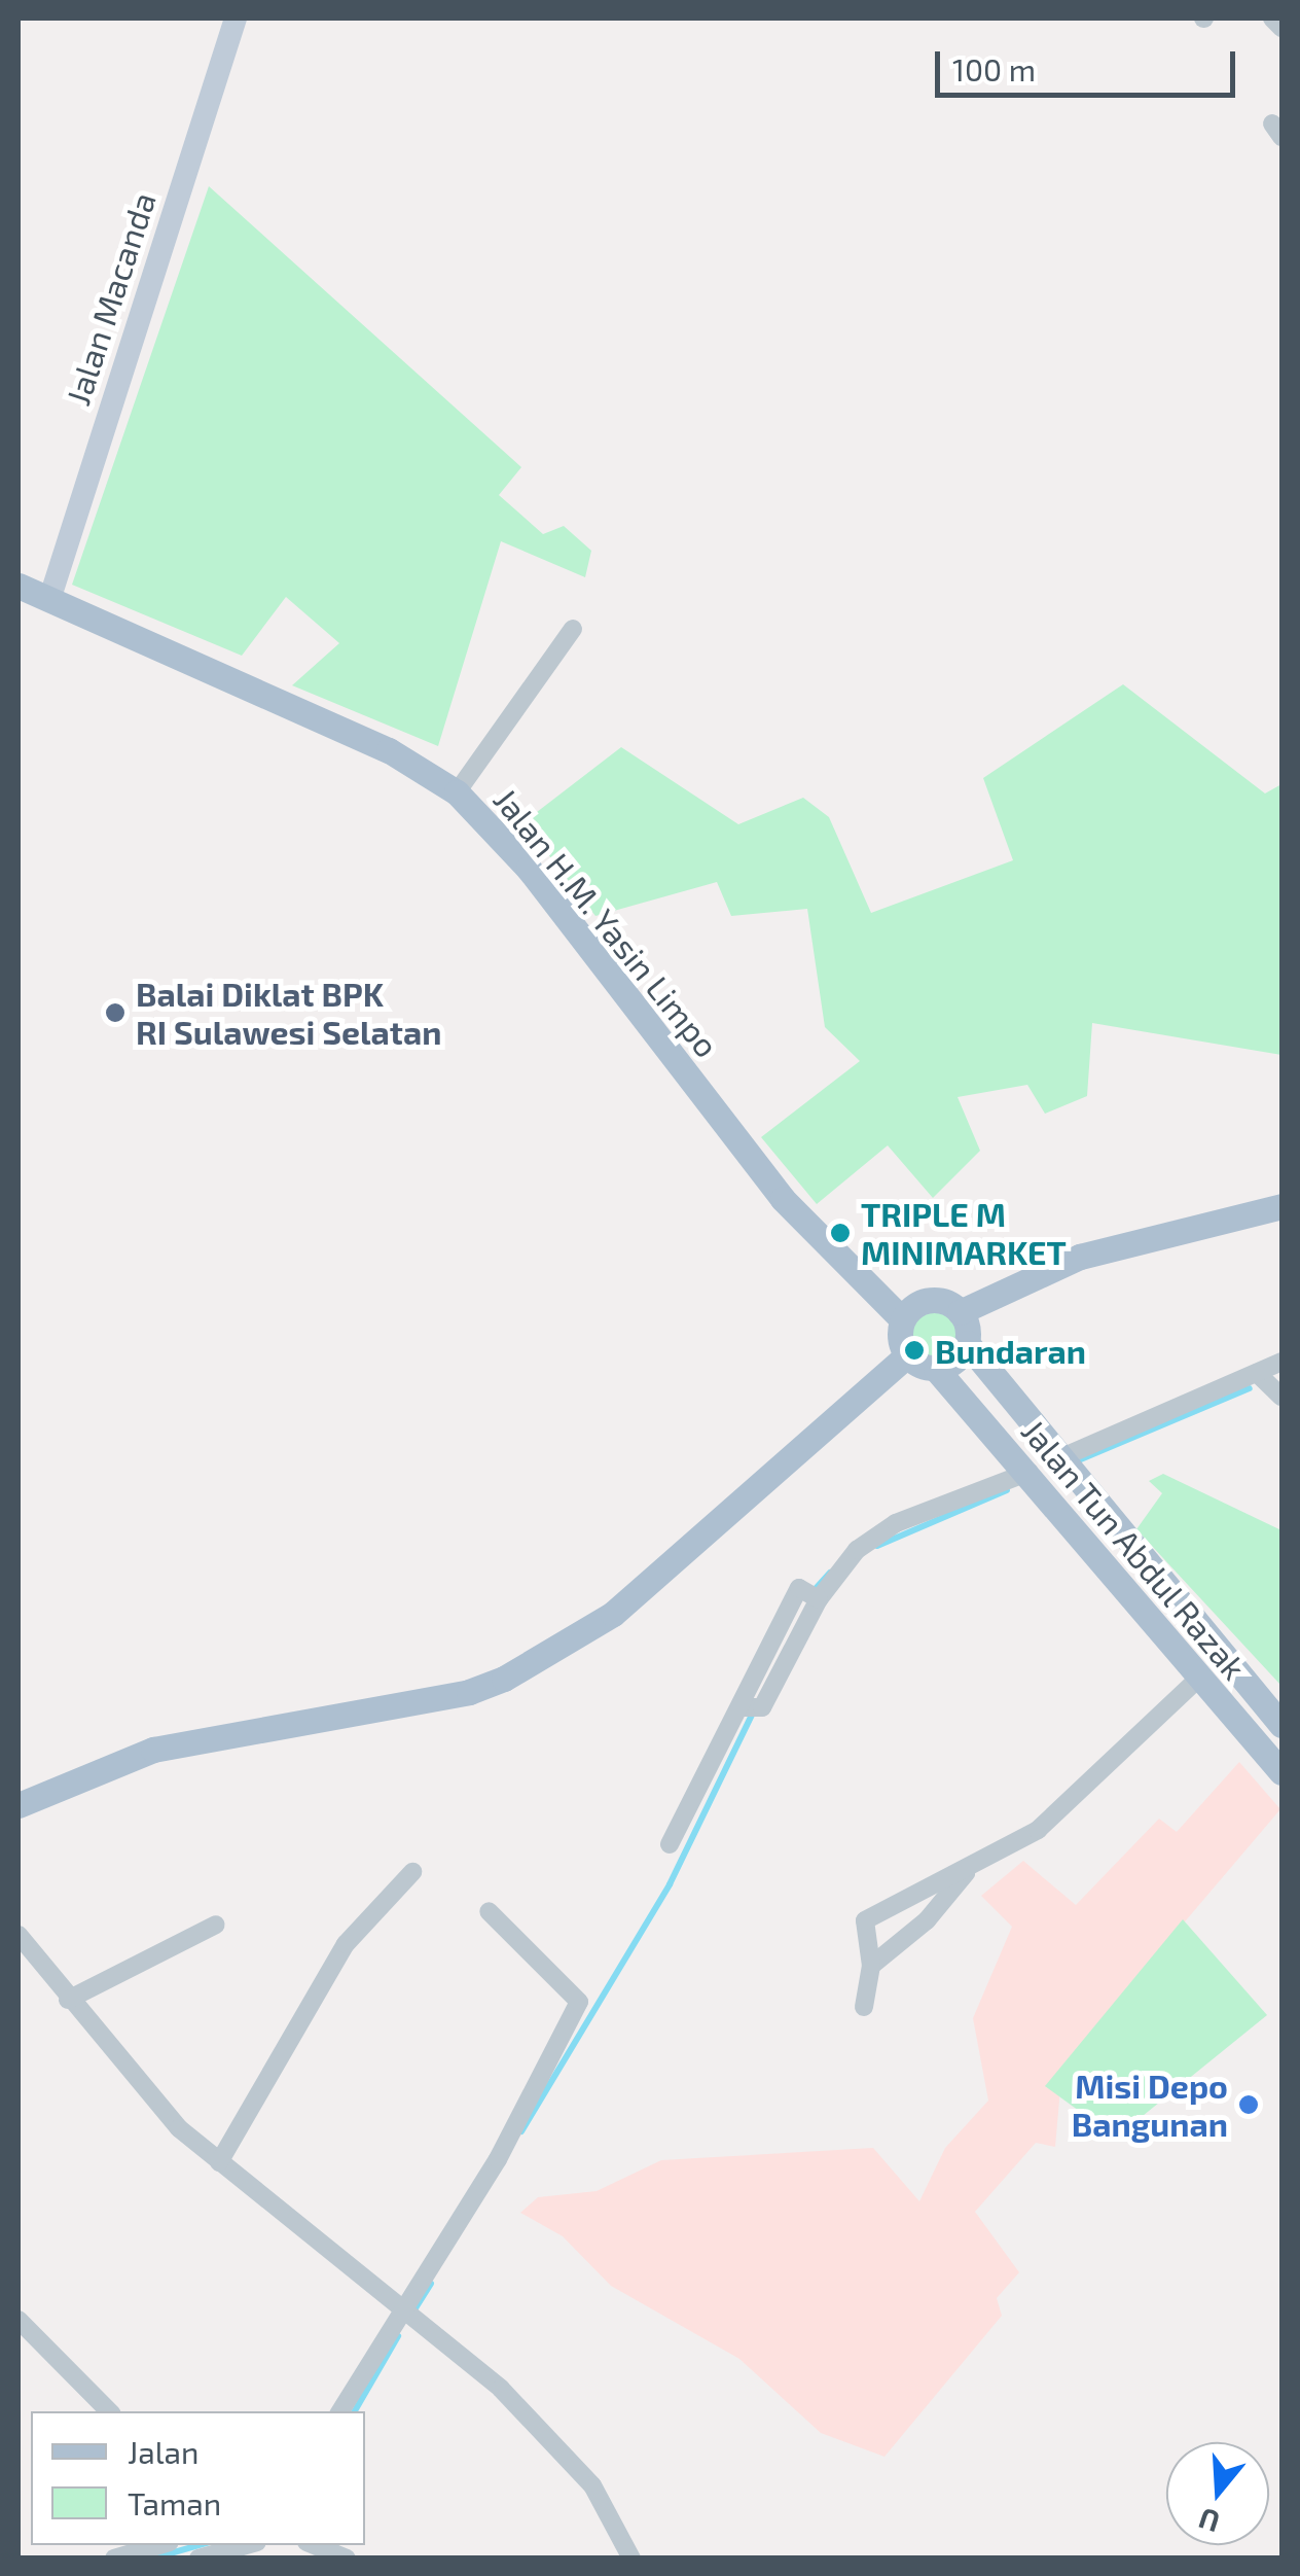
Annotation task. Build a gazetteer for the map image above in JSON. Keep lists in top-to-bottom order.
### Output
{
  "streets": {
    "main road": ["Jalan H.M. Yasin Limpo", "Jalan Tun Abdul Razak"],
    "street": ["Jalan Macanda"]
  },
  "crossings": [
    ["Jalan Macanda", "Jalan H.M. Yasin Limpo"],
    ["Jalan H.M. Yasin Limpo", "Jalan Tun Abdul Razak"]
  ],
  "places": [
    "Balai Diklat BPK RI Sulawesi Selatan",
    "TRIPLE M MINIMARKET",
    "Bundaran",
    "Misi Depo Bangunan"
  ],
  "legend": ["Jalan", "Taman"],
  "scale_bar": "100 m",
  "north": "bottom"
}
